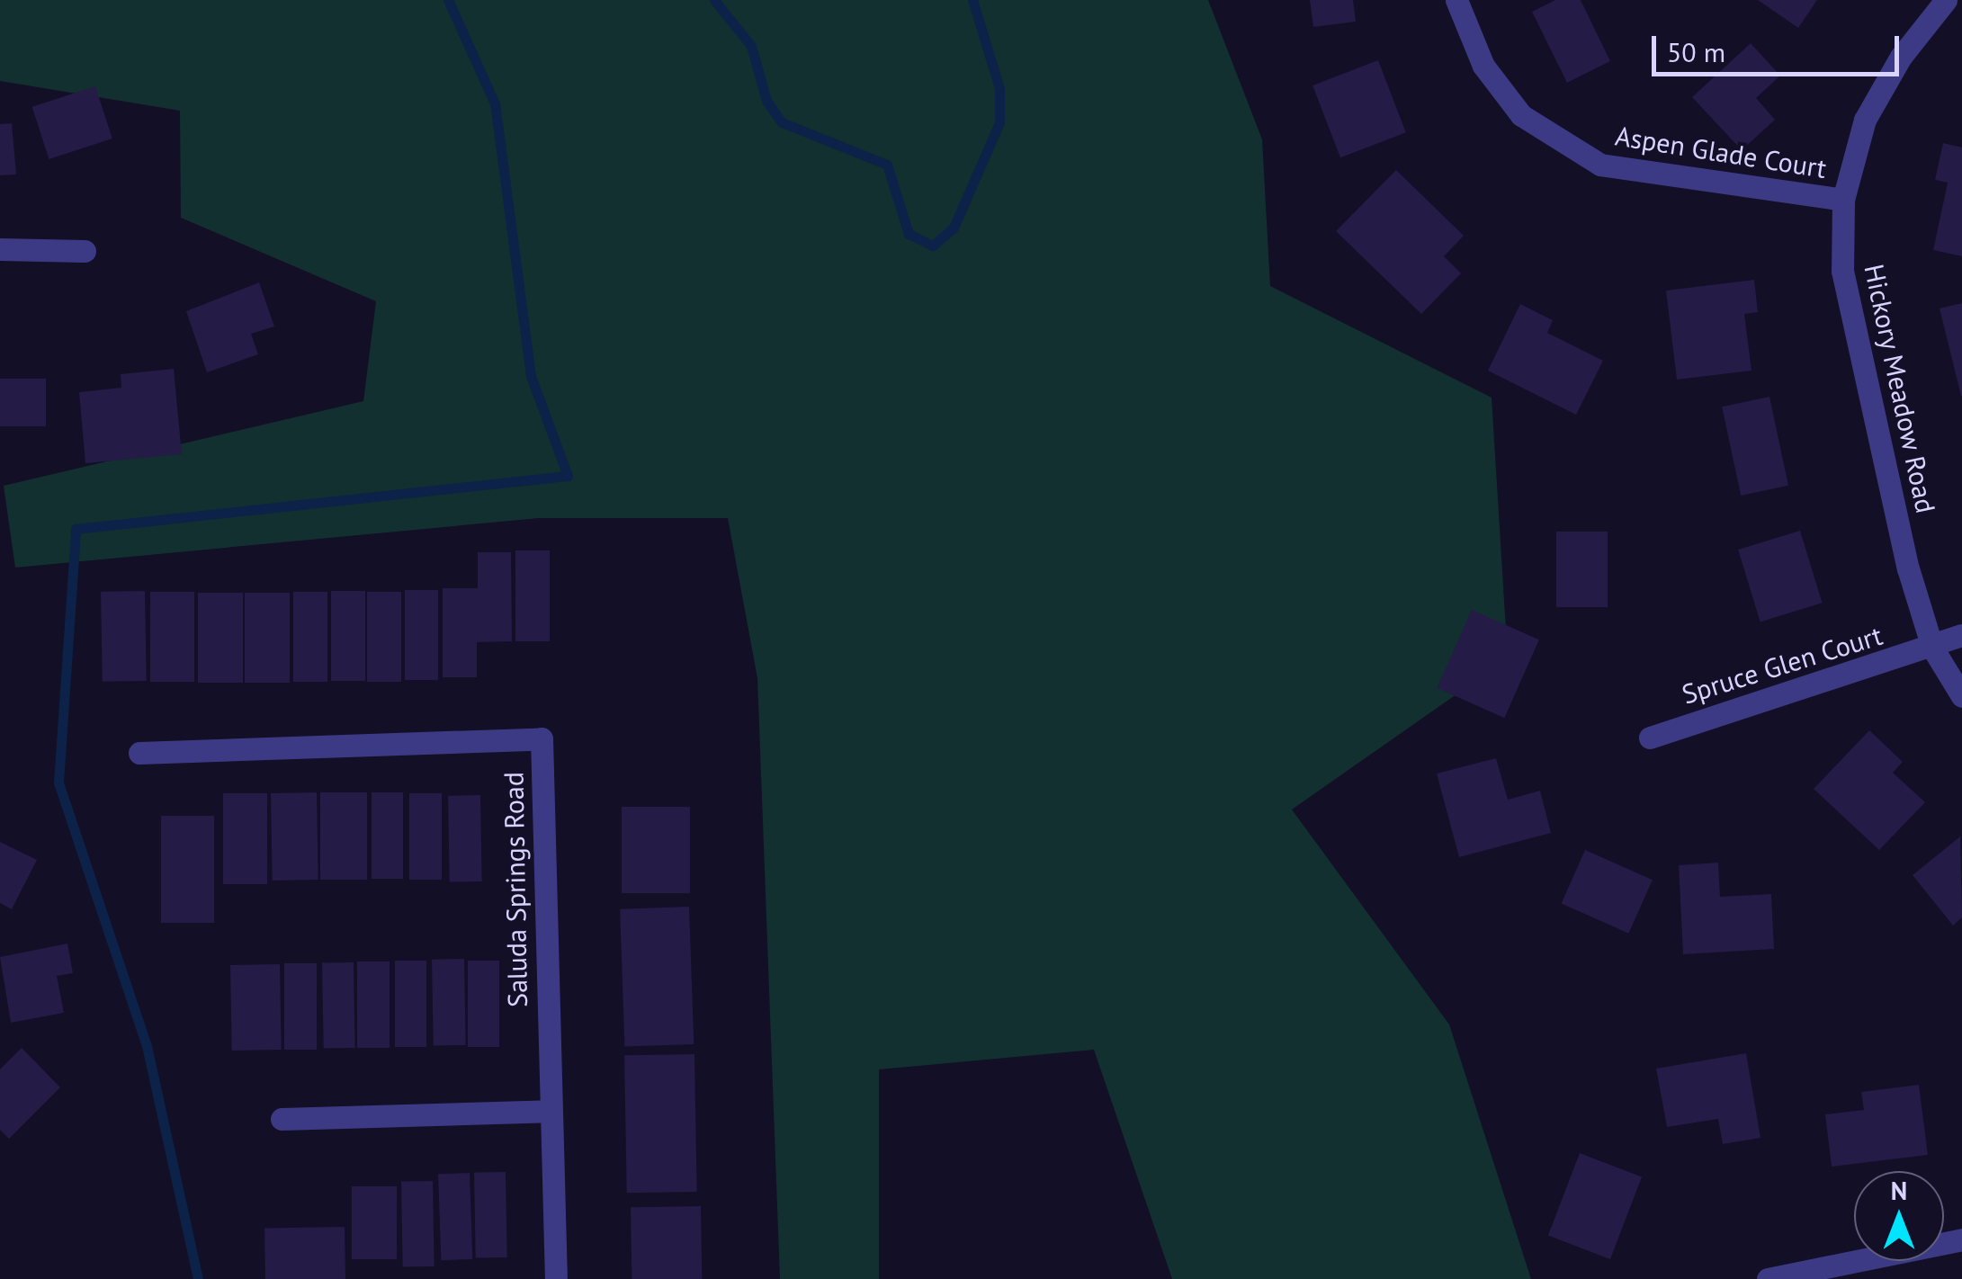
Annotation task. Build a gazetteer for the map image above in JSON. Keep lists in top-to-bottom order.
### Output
{
  "streets": {
    "street": [
      "Aspen Glade Court",
      "Hickory Meadow Road",
      "Spruce Glen Court",
      "Saluda Springs Road"
    ]
  },
  "crossings": [
    ["Aspen Glade Court", "Hickory Meadow Road"],
    ["Hickory Meadow Road", "Spruce Glen Court"]
  ],
  "scale_bar": "50 m",
  "north": "top"
}
